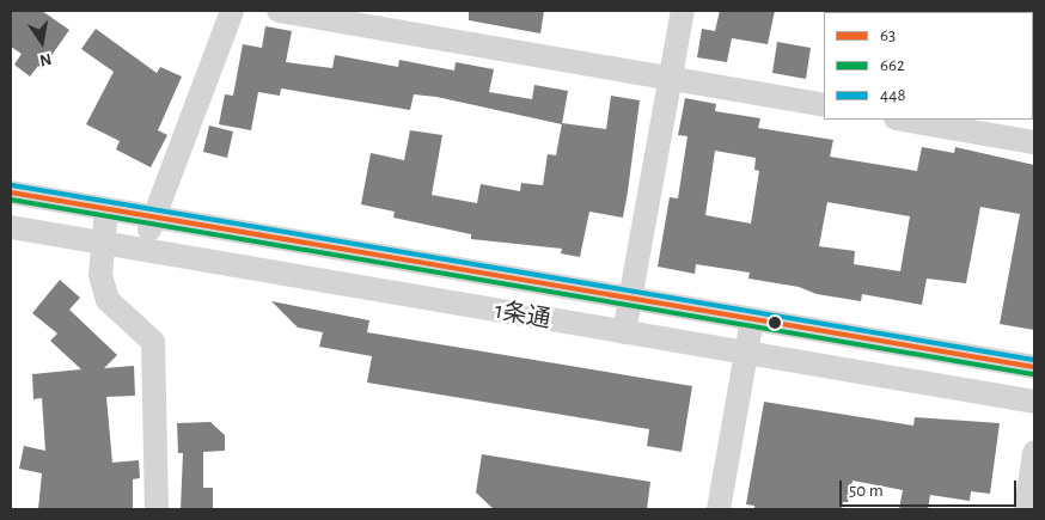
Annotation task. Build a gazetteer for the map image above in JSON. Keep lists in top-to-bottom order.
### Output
{
  "streets": {
    "street": ["1条通"]
  },
  "lines": ["transit line 448", "transit line 63", "transit line 662"],
  "legend": ["63", "662", "448"],
  "scale_bar": "50 m",
  "north": "bottom"
}
